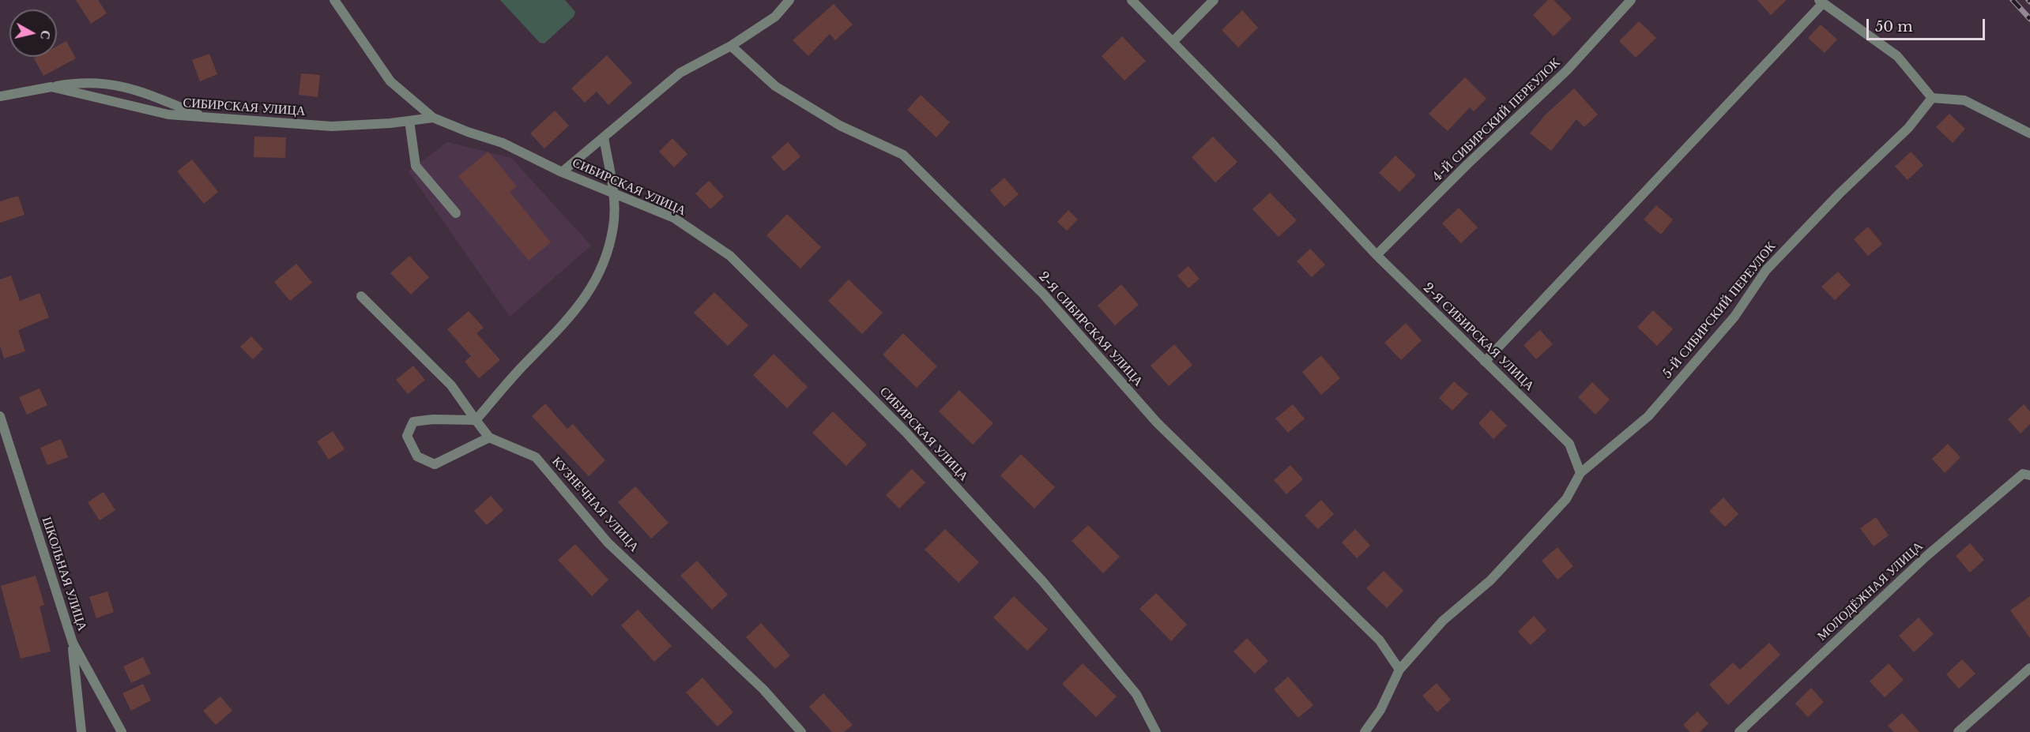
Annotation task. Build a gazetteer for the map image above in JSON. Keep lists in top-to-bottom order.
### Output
{
  "streets": {
    "street": [
      "СИБИРСКАЯ УЛИЦА",
      "4-Й СИБИРСКИЙ ПЕРЕУЛОК",
      "5-Й СИБИРСКИЙ ПЕРЕУЛОК",
      "2-Я СИБИРСКАЯ УЛИЦА",
      "КУЗНЕЧНАЯ УЛИЦА",
      "ШКОЛЬНАЯ УЛИЦА",
      "МОЛОДЁЖНАЯ УЛИЦА"
    ]
  },
  "crossings": [
    ["4-Й СИБИРСКИЙ ПЕРЕУЛОК", "2-Я СИБИРСКАЯ УЛИЦА"],
    ["5-Й СИБИРСКИЙ ПЕРЕУЛОК", "2-Я СИБИРСКАЯ УЛИЦА"]
  ],
  "scale_bar": "50 m",
  "north": "right"
}
